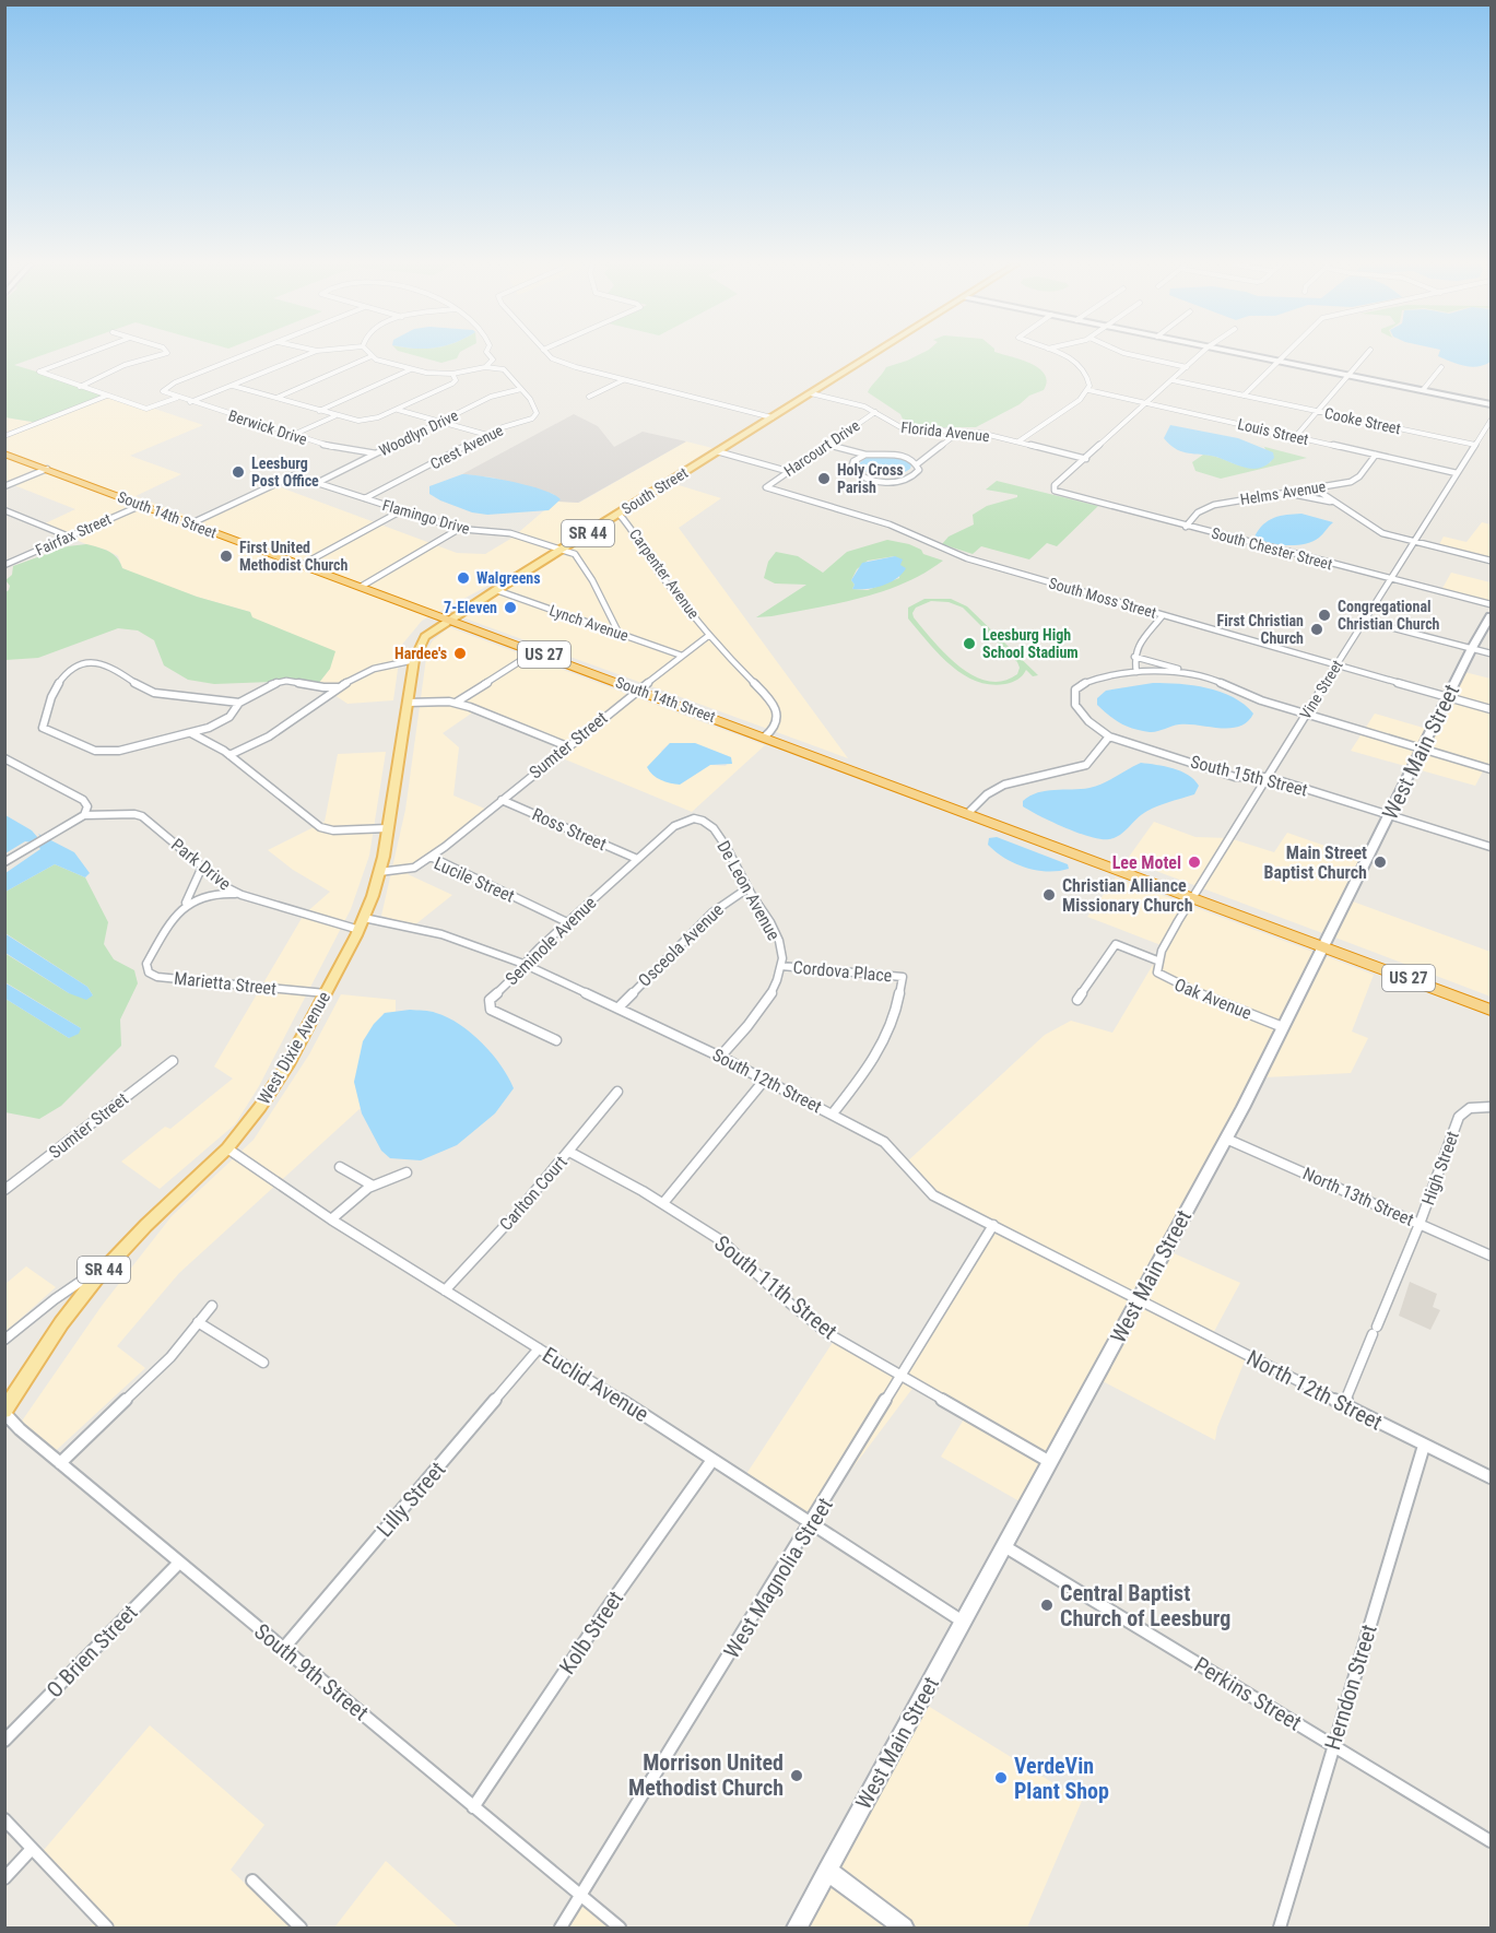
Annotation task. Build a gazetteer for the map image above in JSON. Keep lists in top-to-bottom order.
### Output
{
  "streets": {
    "highway": ["South 14th Street", "US 27"],
    "main road": [
      "South Street",
      "SR 44",
      "West Main Street",
      "West Dixie Avenue"
    ],
    "street": [
      "Cooke Street",
      "Berwick Drive",
      "Florida Avenue",
      "Louis Street",
      "Woodlyn Drive",
      "Crest Avenue",
      "Harcourt Drive",
      "Helms Avenue",
      "Flamingo Drive",
      "Fairfax Street",
      "South Chester Street",
      "Carpenter Avenue",
      "South Moss Street",
      "Lynch Avenue",
      "Vine Street",
      "Sumter Street",
      "South 15th Street",
      "Ross Street",
      "Park Drive",
      "Lucile Street",
      "De Leon Avenue",
      "Seminole Avenue",
      "Osceola Avenue",
      "Cordova Place",
      "Marietta Street",
      "Oak Avenue",
      "South 12th Street",
      "High Street",
      "Carlton Court",
      "North 13th Street",
      "South 11th Street",
      "Euclid Avenue",
      "North 12th Street",
      "Lilly Street",
      "West Magnolia Street",
      "Kolb Street",
      "O Brien Street",
      "South 9th Street",
      "Herndon Street",
      "Perkins Street"
    ]
  },
  "crossings": [
    ["Cooke Street", "Vine Street"],
    ["Berwick Drive", "Woodlyn Drive"],
    ["Florida Avenue", "Harcourt Drive"],
    ["Florida Avenue", "SR 44"],
    ["Florida Avenue", "South Chester Street"],
    ["Louis Street", "Helms Avenue"],
    ["Louis Street", "Vine Street"],
    ["Woodlyn Drive", "Crest Avenue"],
    ["Woodlyn Drive", "Flamingo Drive"],
    ["Crest Avenue", "Flamingo Drive"],
    ["Harcourt Drive", "South Moss Street"],
    ["South Street", "South 14th Street"],
    ["South Street", "Flamingo Drive"],
    ["South Street", "SR 44"],
    ["South Street", "Carpenter Avenue"],
    ["South Street", "Lynch Avenue"],
    ["South Street", "West Dixie Avenue"],
    ["Helms Avenue", "South Chester Street"],
    ["South 14th Street", "Flamingo Drive"],
    ["South 14th Street", "Fairfax Street"],
    ["South 14th Street", "US 27"],
    ["South 14th Street", "Vine Street"],
    ["South 14th Street", "Sumter Street"],
    ["South 14th Street", "West Main Street"],
    ["South 14th Street", "West Dixie Avenue"],
    ["South Chester Street", "Vine Street"],
    ["Carpenter Avenue", "Sumter Street"],
    ["South Moss Street", "Vine Street"],
    ["South Moss Street", "West Main Street"],
    ["Lynch Avenue", "Sumter Street"],
    ["US 27", "West Main Street"],
    ["Vine Street", "South 15th Street"],
    ["Vine Street", "Oak Avenue"],
    ["Sumter Street", "Ross Street"],
    ["Sumter Street", "Lucile Street"],
    ["West Main Street", "South 15th Street"],
    ["West Main Street", "Oak Avenue"],
    ["West Main Street", "South 12th Street"],
    ["West Main Street", "North 13th Street"],
    ["West Main Street", "South 11th Street"],
    ["West Main Street", "Euclid Avenue"],
    ["West Main Street", "North 12th Street"],
    ["West Main Street", "Perkins Street"],
    ["Ross Street", "Seminole Avenue"],
    ["Park Drive", "West Dixie Avenue"],
    ["Park Drive", "South 12th Street"],
    ["Lucile Street", "Seminole Avenue"],
    ["Lucile Street", "West Dixie Avenue"],
    ["De Leon Avenue", "Seminole Avenue"],
    ["De Leon Avenue", "Osceola Avenue"],
    ["De Leon Avenue", "Cordova Place"],
    ["De Leon Avenue", "South 12th Street"],
    ["Seminole Avenue", "South 12th Street"],
    ["Osceola Avenue", "South 12th Street"],
    ["Cordova Place", "South 12th Street"],
    ["Marietta Street", "West Dixie Avenue"],
    ["West Dixie Avenue", "South 12th Street"],
    ["West Dixie Avenue", "Euclid Avenue"],
    ["West Dixie Avenue", "South 9th Street"],
    ["South 12th Street", "North 12th Street"],
    ["South 12th Street", "West Magnolia Street"],
    ["High Street", "North 13th Street"],
    ["High Street", "North 12th Street"],
    ["Carlton Court", "South 11th Street"],
    ["Carlton Court", "Euclid Avenue"],
    ["South 11th Street", "West Magnolia Street"],
    ["Euclid Avenue", "Lilly Street"],
    ["Euclid Avenue", "West Magnolia Street"],
    ["Euclid Avenue", "Kolb Street"],
    ["North 12th Street", "Herndon Street"],
    ["Lilly Street", "South 9th Street"],
    ["West Magnolia Street", "South 9th Street"],
    ["Kolb Street", "South 9th Street"],
    ["O Brien Street", "South 9th Street"],
    ["Herndon Street", "Perkins Street"]
  ],
  "places": [
    "Leesburg Post Office",
    "Holy Cross Parish",
    "First United Methodist Church",
    "Walgreens",
    "7-Eleven",
    "Congregational Christian Church",
    "First Christian Church",
    "Leesburg High School Stadium",
    "Hardee's",
    "Lee Motel",
    "Main Street Baptist Church",
    "Christian Alliance Missionary Church",
    "Central Baptist Church of Leesburg",
    "Morrison United Methodist Church",
    "VerdeVin Plant Shop"
  ]
}
